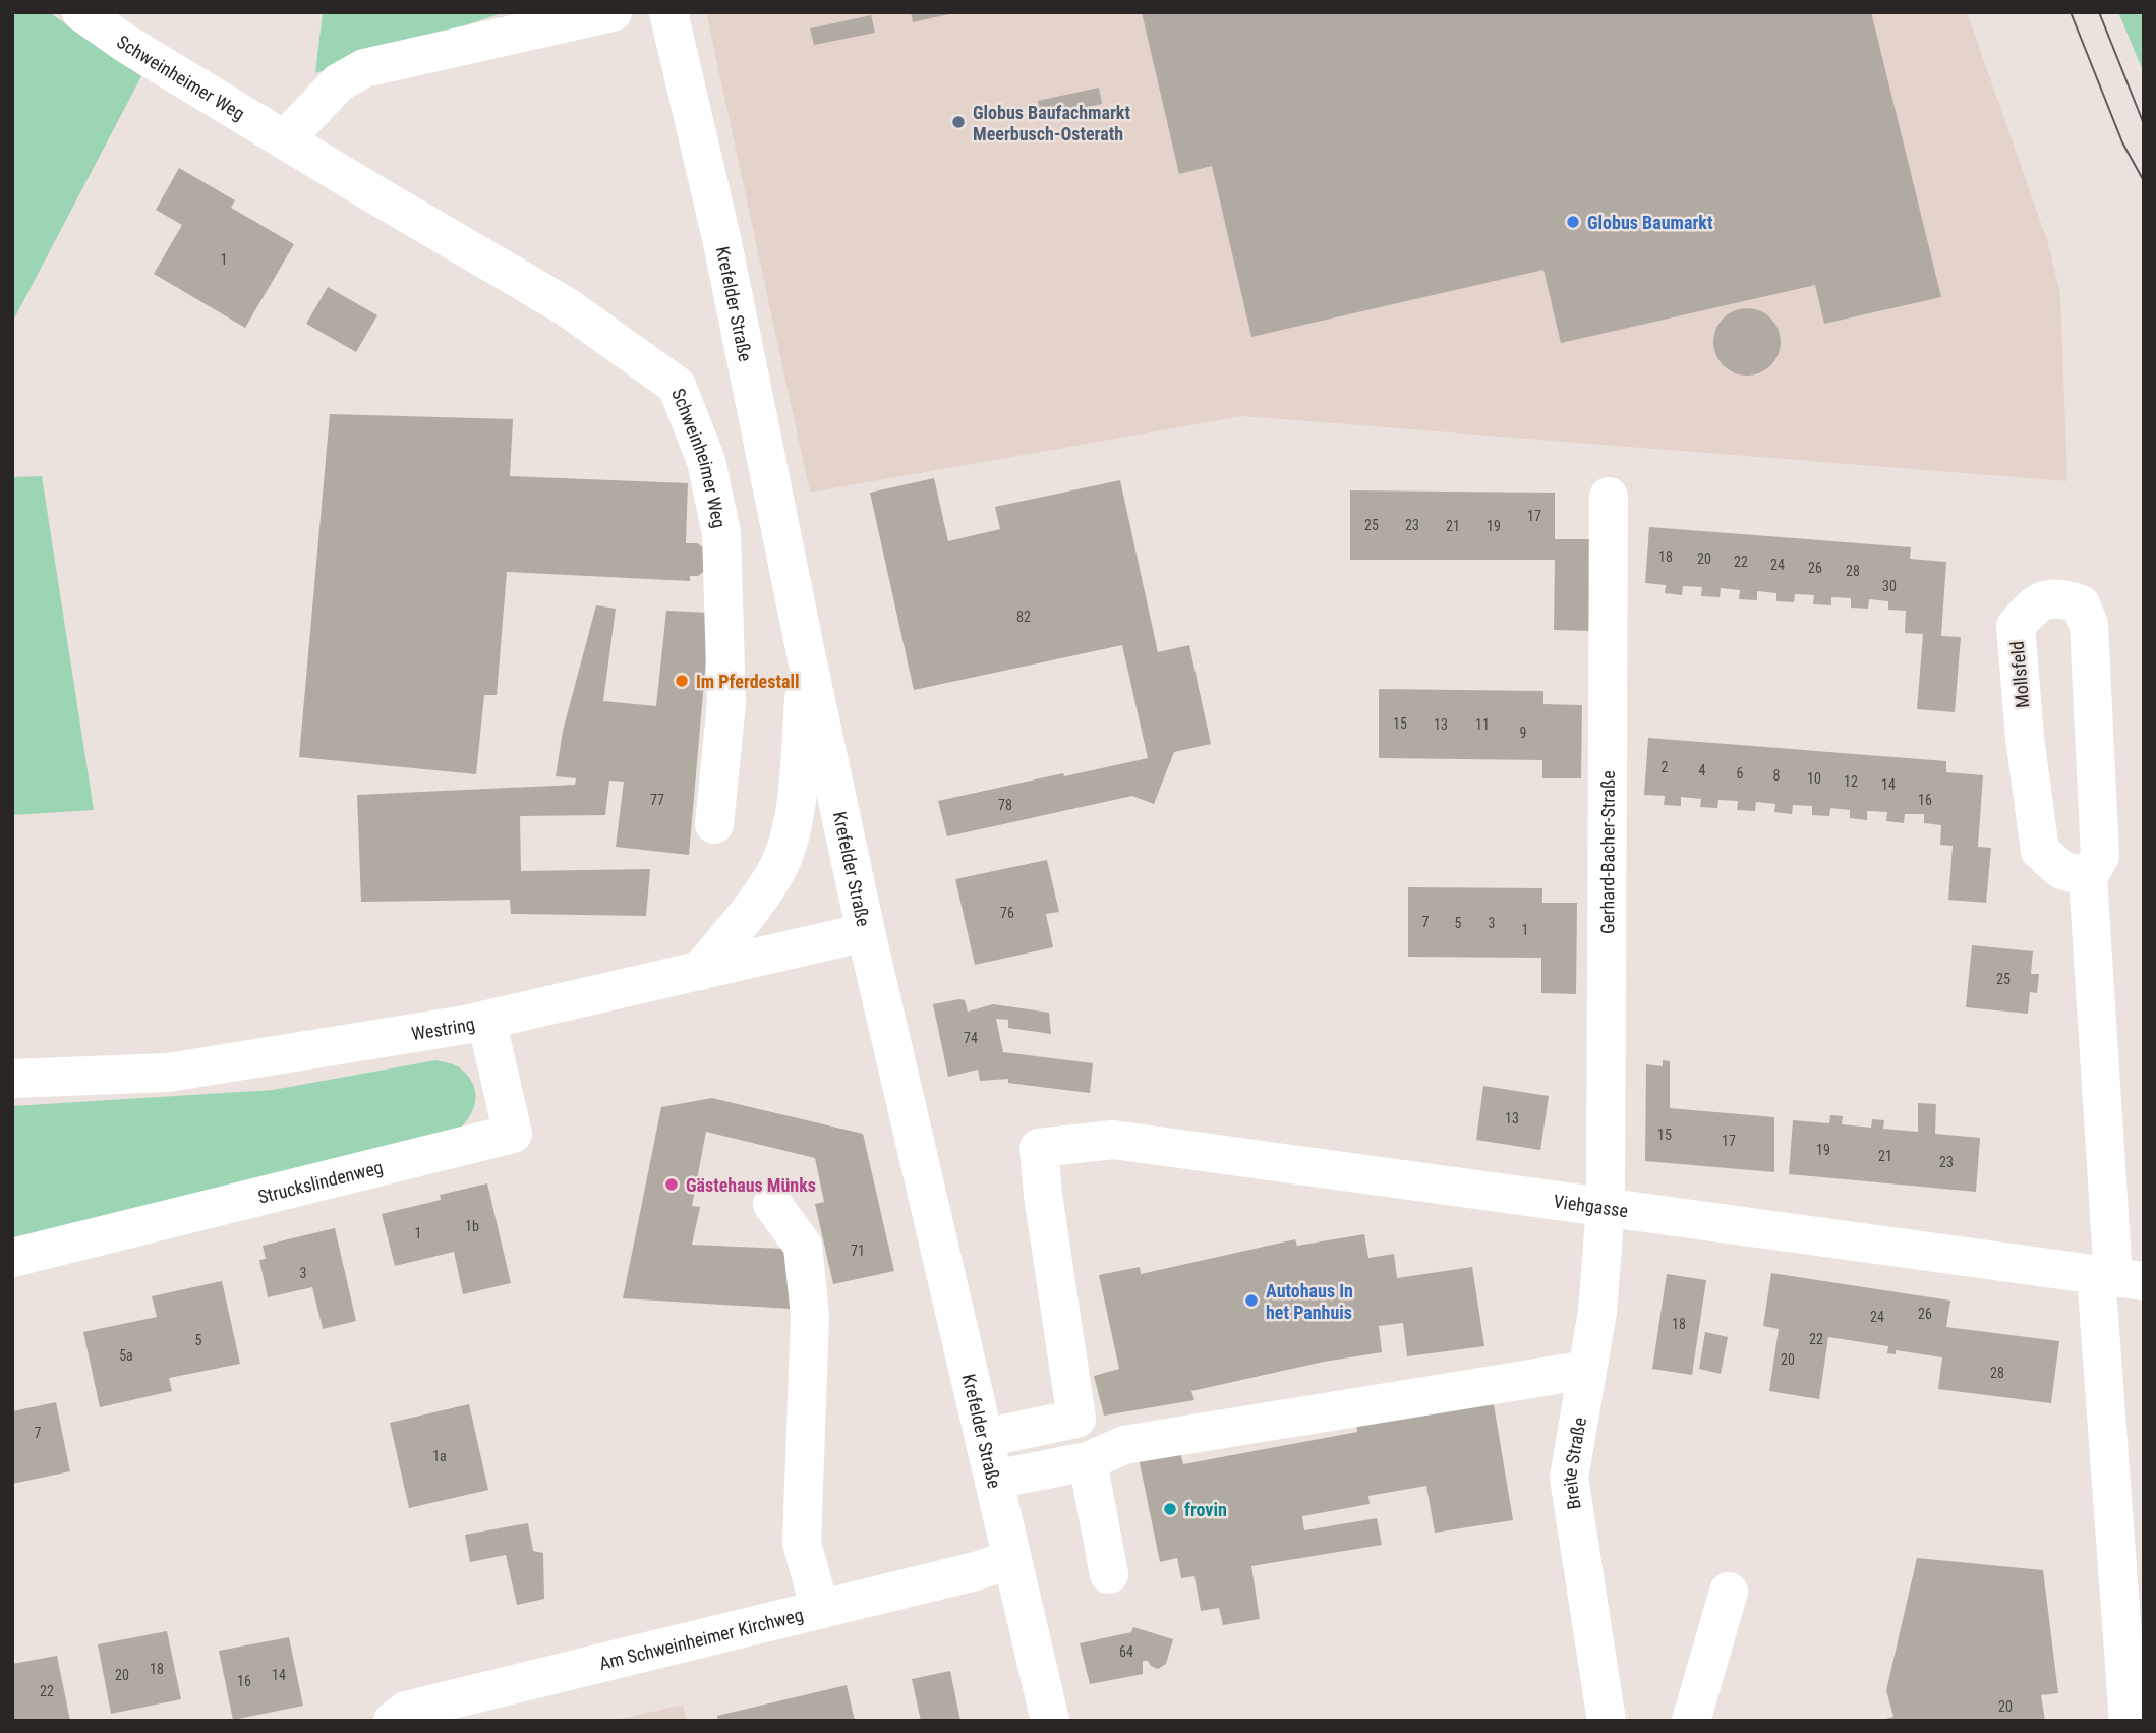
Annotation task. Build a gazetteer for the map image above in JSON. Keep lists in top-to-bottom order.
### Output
{
  "streets": {
    "street": [
      "Schweinheimer Weg",
      "Krefelder Straße",
      "Mollsfeld",
      "Gerhard-Bacher-Straße",
      "Westring",
      "Struckslindenweg",
      "Viehgasse",
      "Breite Straße",
      "Am Schweinheimer Kirchweg"
    ]
  },
  "crossings": [
    ["Krefelder Straße", "Westring"],
    ["Krefelder Straße", "Viehgasse"],
    ["Krefelder Straße", "Am Schweinheimer Kirchweg"],
    ["Mollsfeld", "Viehgasse"],
    ["Gerhard-Bacher-Straße", "Viehgasse"],
    ["Gerhard-Bacher-Straße", "Breite Straße"],
    ["Westring", "Struckslindenweg"],
    ["Viehgasse", "Breite Straße"]
  ],
  "places": [
    "Globus Baufachmarkt Meerbusch-Osterath",
    "Globus Baumarkt",
    "Im Pferdestall",
    "Gästehaus Münks",
    "Autohaus In het Panhuis",
    "frovin"
  ],
  "house_numbers": [
    "1",
    "17",
    "25",
    "23",
    "21",
    "19",
    "18",
    "20",
    "22",
    "24",
    "26",
    "28",
    "30",
    "82",
    "15",
    "13",
    "11",
    "9",
    "2",
    "4",
    "6",
    "8",
    "10",
    "12",
    "14",
    "77",
    "16",
    "78",
    "76",
    "7",
    "5",
    "3",
    "1",
    "25",
    "74",
    "13",
    "15",
    "17",
    "19",
    "21",
    "23",
    "1b",
    "1",
    "71",
    "3",
    "26",
    "24",
    "18",
    "22",
    "5",
    "5a",
    "20",
    "28",
    "7",
    "1a",
    "64",
    "18",
    "20",
    "14",
    "16",
    "22",
    "20"
  ]
}
